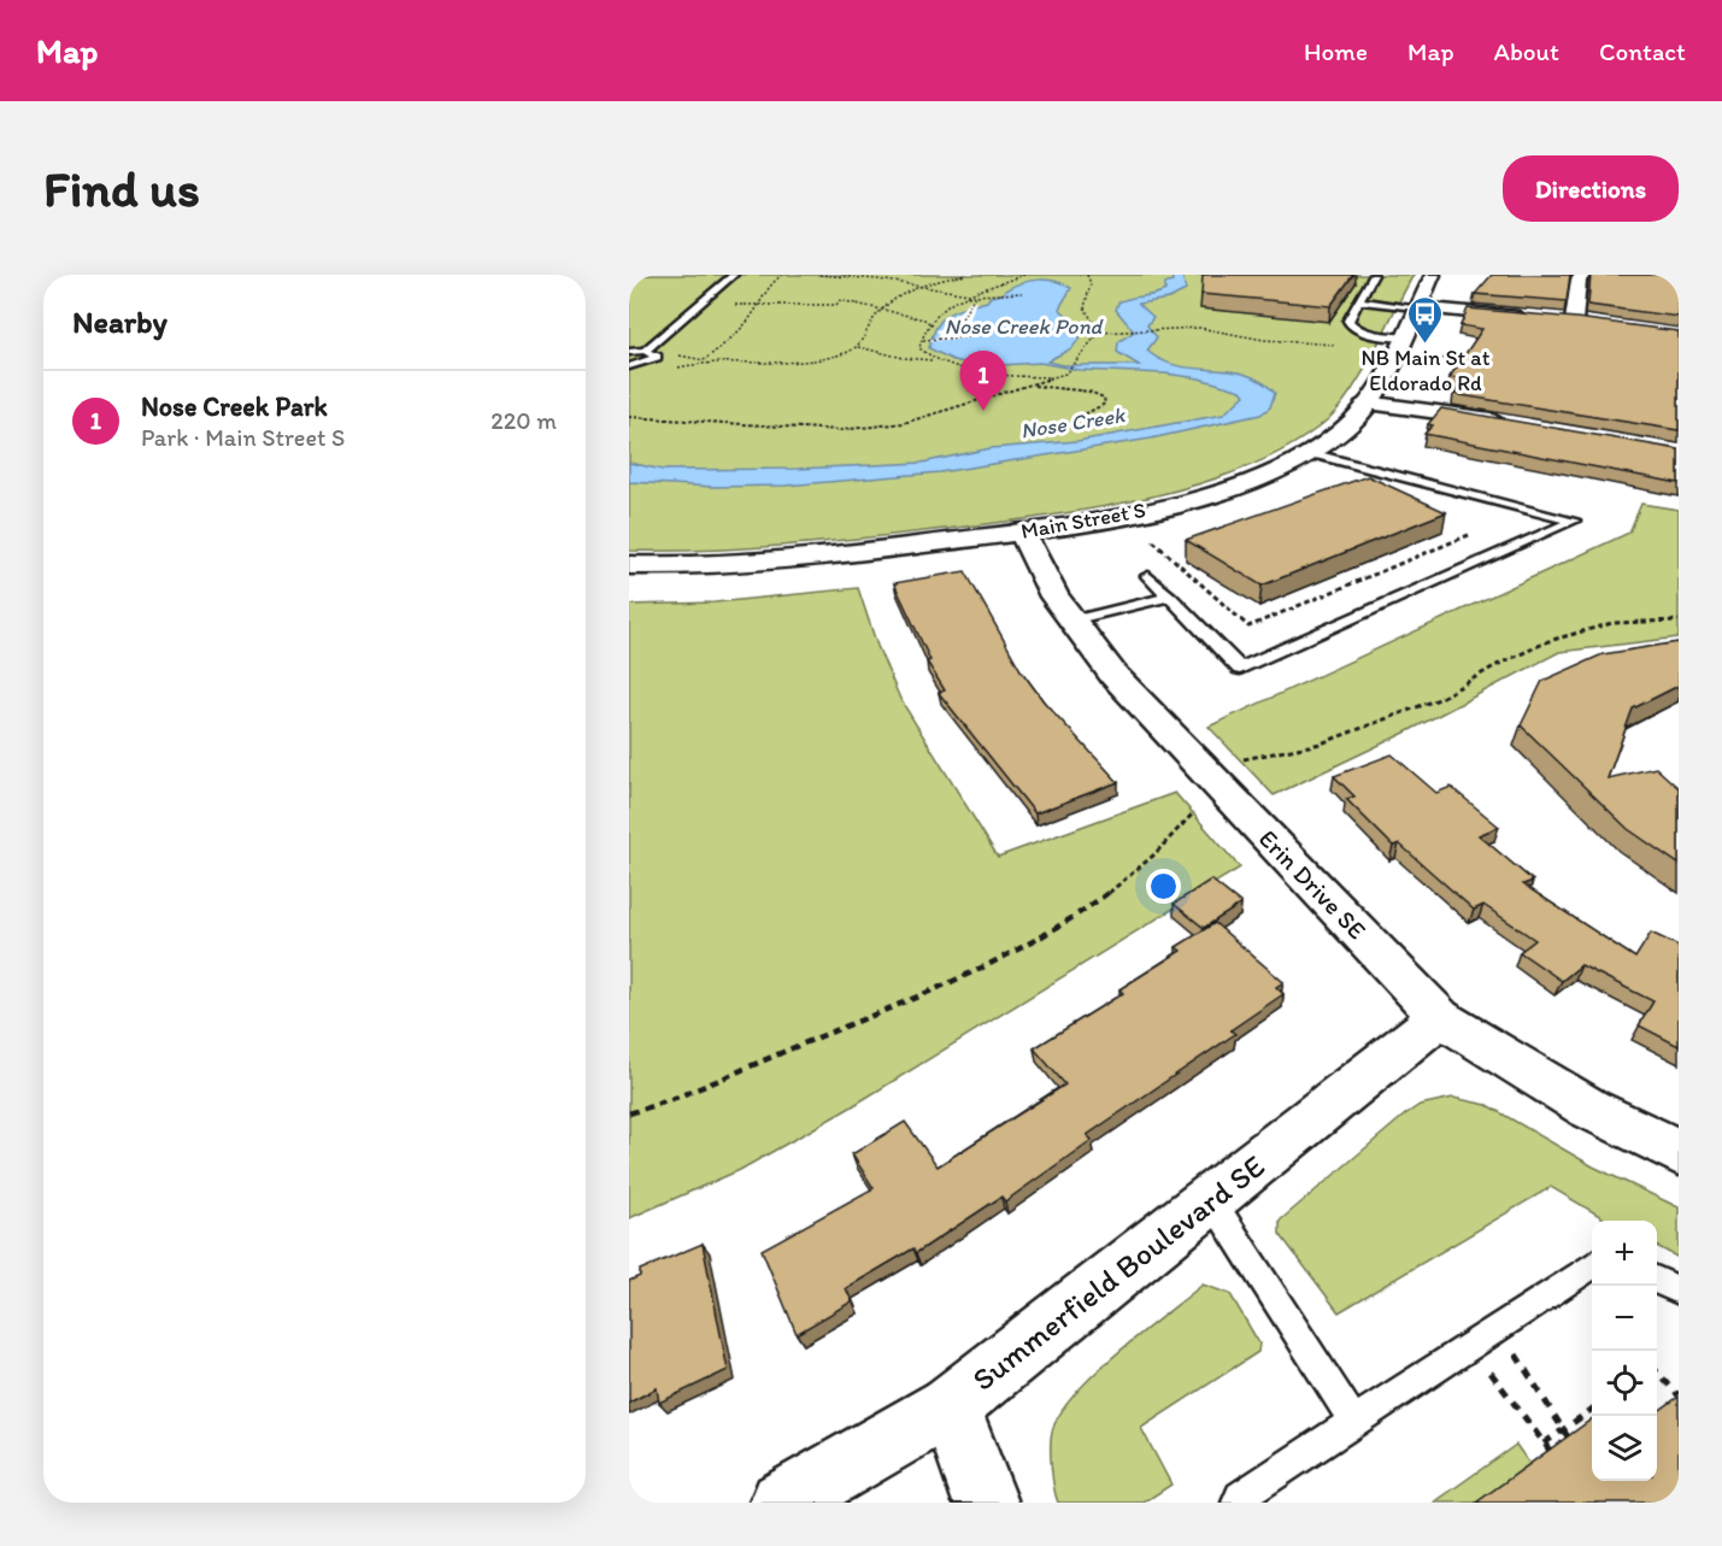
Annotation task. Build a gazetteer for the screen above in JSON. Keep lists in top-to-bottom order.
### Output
{
  "streets": {
    "street": ["Main Street S", "Erin Drive SE", "Summerfield Boulevard SE"]
  },
  "crossings": [
    ["Main Street S", "Erin Drive SE"],
    ["Erin Drive SE", "Summerfield Boulevard SE"]
  ],
  "water": ["Nose Creek Pond", "Nose Creek"],
  "places": {
    "bus stop": ["NB Main St at Eldorado Rd"]
  },
  "page": {
    "header": "Map",
    "nav": [
      "Home",
      "Map",
      "About",
      "Contact"
    ],
    "buttons": "Directions",
    "title": "Find us",
    "heading": "Nearby",
    "pins": "1",
    "list": [
      {
        "mark": "1",
        "name": "Nose Creek Park",
        "note": "Park · Main Street S",
        "value": "220 m"
      }
    ],
    "map_buttons": ["+", "−"]
  }
}
